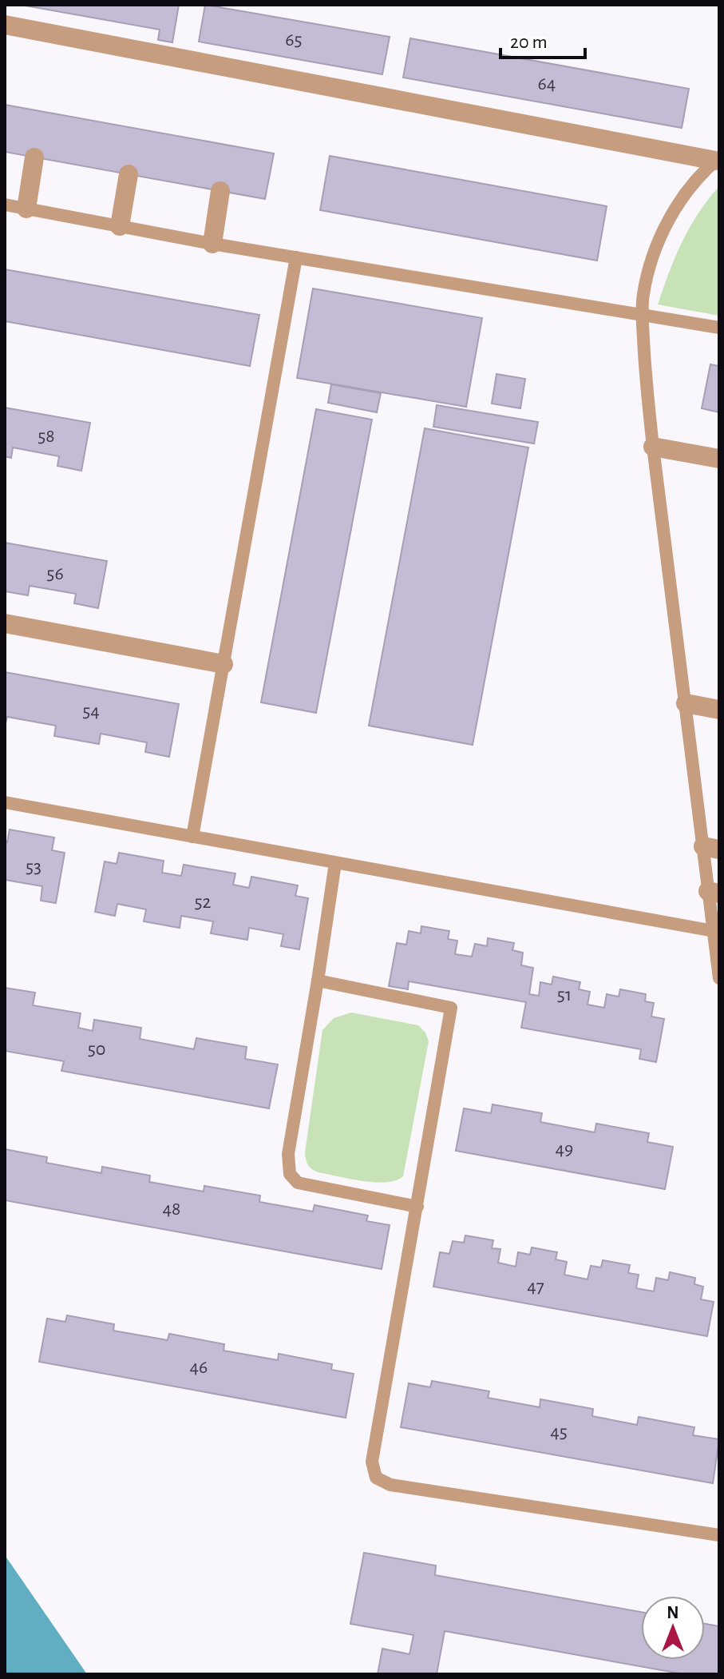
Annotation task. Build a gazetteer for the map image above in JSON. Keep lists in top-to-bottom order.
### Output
{
  "house_numbers": [
    "65",
    "64",
    "58",
    "56",
    "54",
    "53",
    "52",
    "51",
    "50",
    "49",
    "48",
    "47",
    "46",
    "45"
  ],
  "scale_bar": "20 m",
  "north": "top"
}
